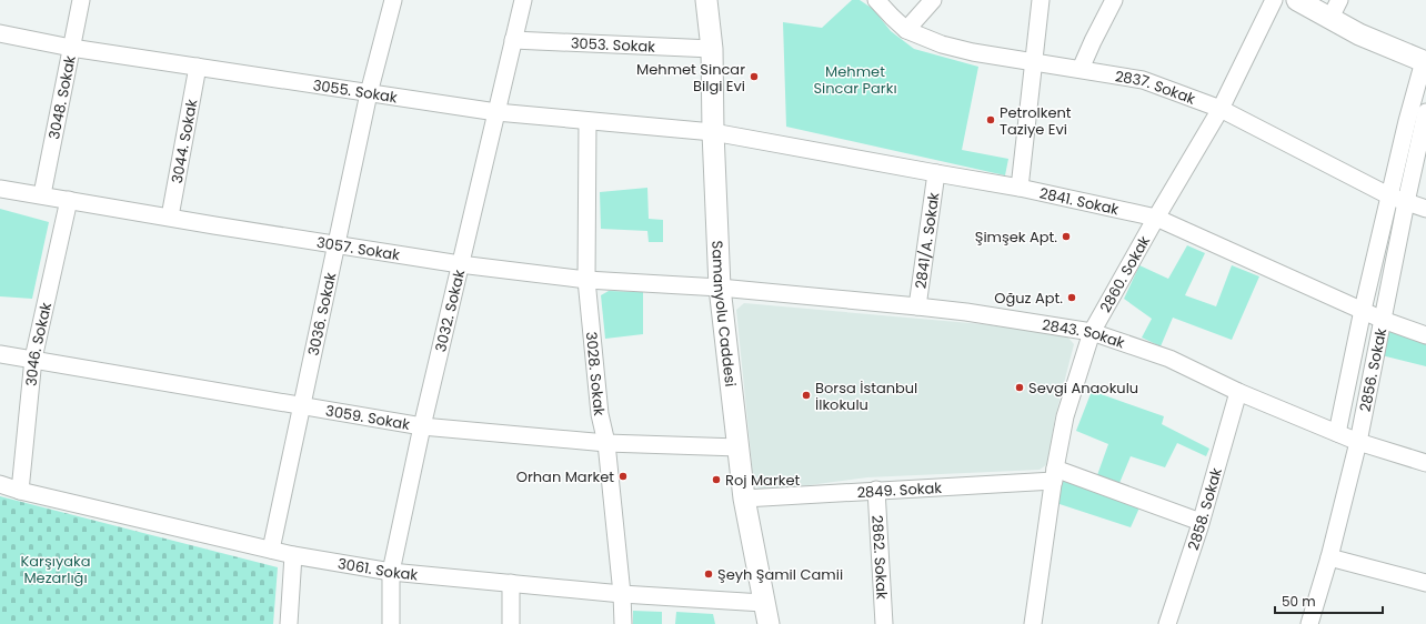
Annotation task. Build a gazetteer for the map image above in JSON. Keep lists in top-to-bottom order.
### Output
{
  "streets": {
    "street": [
      "3053. Sokak",
      "2837. Sokak",
      "3055. Sokak",
      "3048. Sokak",
      "3044. Sokak",
      "2841. Sokak",
      "2841/A. Sokak",
      "3057. Sokak",
      "2860. Sokak",
      "3032. Sokak",
      "3036. Sokak",
      "Samanyolu Caddesi",
      "2843. Sokak",
      "3046. Sokak",
      "2856. Sokak",
      "3028. Sokak",
      "3059. Sokak",
      "2849. Sokak",
      "2858. Sokak",
      "2862. Sokak",
      "3061. Sokak"
    ]
  },
  "crossings": [
    ["3053. Sokak", "3032. Sokak"],
    ["3053. Sokak", "Samanyolu Caddesi"],
    ["2837. Sokak", "2860. Sokak"],
    ["2837. Sokak", "2856. Sokak"],
    ["3055. Sokak", "3048. Sokak"],
    ["3055. Sokak", "3044. Sokak"],
    ["3055. Sokak", "2841. Sokak"],
    ["3055. Sokak", "3032. Sokak"],
    ["3055. Sokak", "3036. Sokak"],
    ["3055. Sokak", "Samanyolu Caddesi"],
    ["3055. Sokak", "3028. Sokak"],
    ["3048. Sokak", "3057. Sokak"],
    ["3044. Sokak", "3057. Sokak"],
    ["2841. Sokak", "2841/A. Sokak"],
    ["2841. Sokak", "2860. Sokak"],
    ["2841. Sokak", "Samanyolu Caddesi"],
    ["2841. Sokak", "2856. Sokak"],
    ["2841/A. Sokak", "2843. Sokak"],
    ["3057. Sokak", "3032. Sokak"],
    ["3057. Sokak", "3036. Sokak"],
    ["3057. Sokak", "Samanyolu Caddesi"],
    ["3057. Sokak", "2843. Sokak"],
    ["3057. Sokak", "3046. Sokak"],
    ["3057. Sokak", "3028. Sokak"],
    ["2860. Sokak", "2843. Sokak"],
    ["2860. Sokak", "2849. Sokak"],
    ["3032. Sokak", "3059. Sokak"],
    ["3032. Sokak", "3061. Sokak"],
    ["3036. Sokak", "3059. Sokak"],
    ["3036. Sokak", "3061. Sokak"],
    ["Samanyolu Caddesi", "2843. Sokak"],
    ["Samanyolu Caddesi", "3059. Sokak"],
    ["Samanyolu Caddesi", "2849. Sokak"],
    ["Samanyolu Caddesi", "3061. Sokak"],
    ["2843. Sokak", "2856. Sokak"],
    ["2843. Sokak", "2858. Sokak"],
    ["3046. Sokak", "3059. Sokak"],
    ["3046. Sokak", "3061. Sokak"],
    ["3028. Sokak", "3059. Sokak"],
    ["3028. Sokak", "3061. Sokak"],
    ["2849. Sokak", "2858. Sokak"],
    ["2849. Sokak", "2862. Sokak"]
  ],
  "parks": ["Mehmet Sincar Parkı", "Karşıyaka Mezarlığı"],
  "places": [
    "Mehmet Sincar Bilgi Evi",
    "Petrolkent Taziye Evi",
    "Şimşek Apt.",
    "Oğuz Apt.",
    "Sevgi Anaokulu",
    "Borsa İstanbul İlkokulu",
    "Orhan Market",
    "Roj Market",
    "Şeyh Şamil Camii"
  ],
  "scale_bar": "50 m"
}
